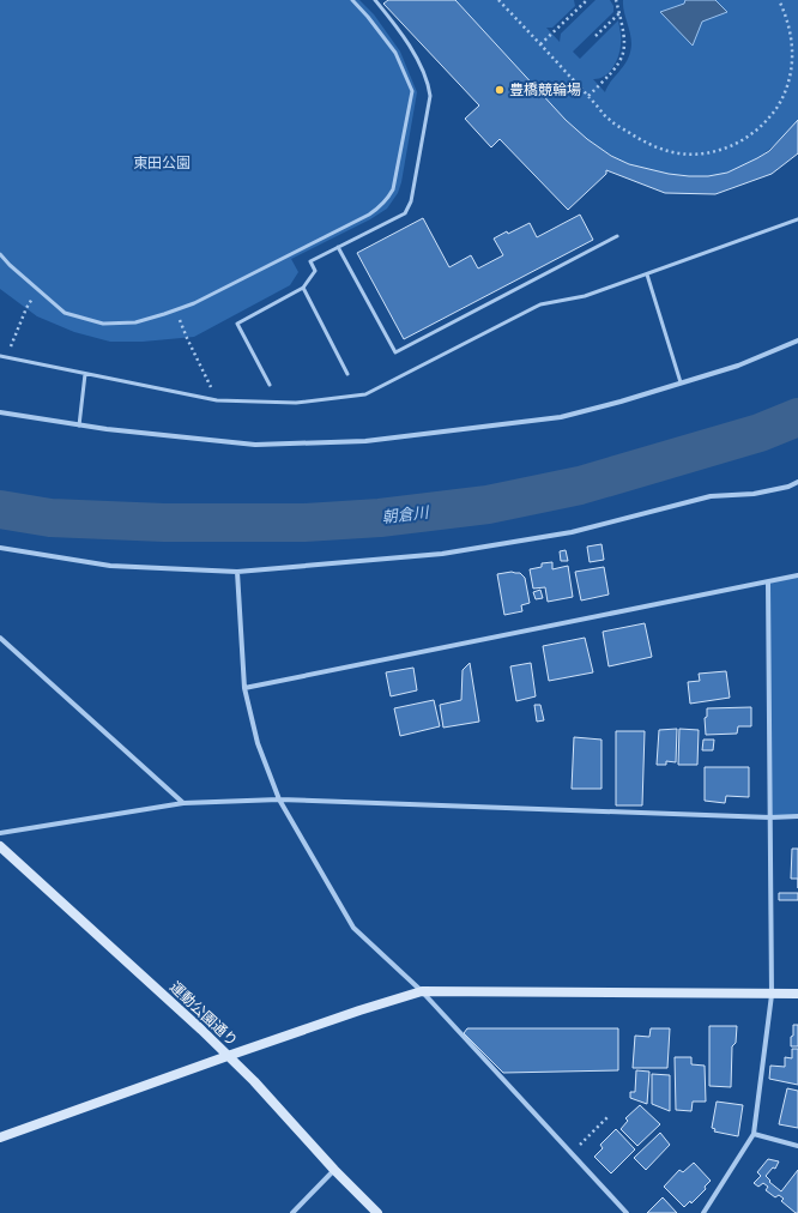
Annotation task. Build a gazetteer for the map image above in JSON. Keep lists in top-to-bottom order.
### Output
{
  "streets": {
    "street": ["運動公園通り"]
  },
  "water": ["朝倉川"],
  "parks": ["東田公園"],
  "places": ["豊橋競輪場"]
}
